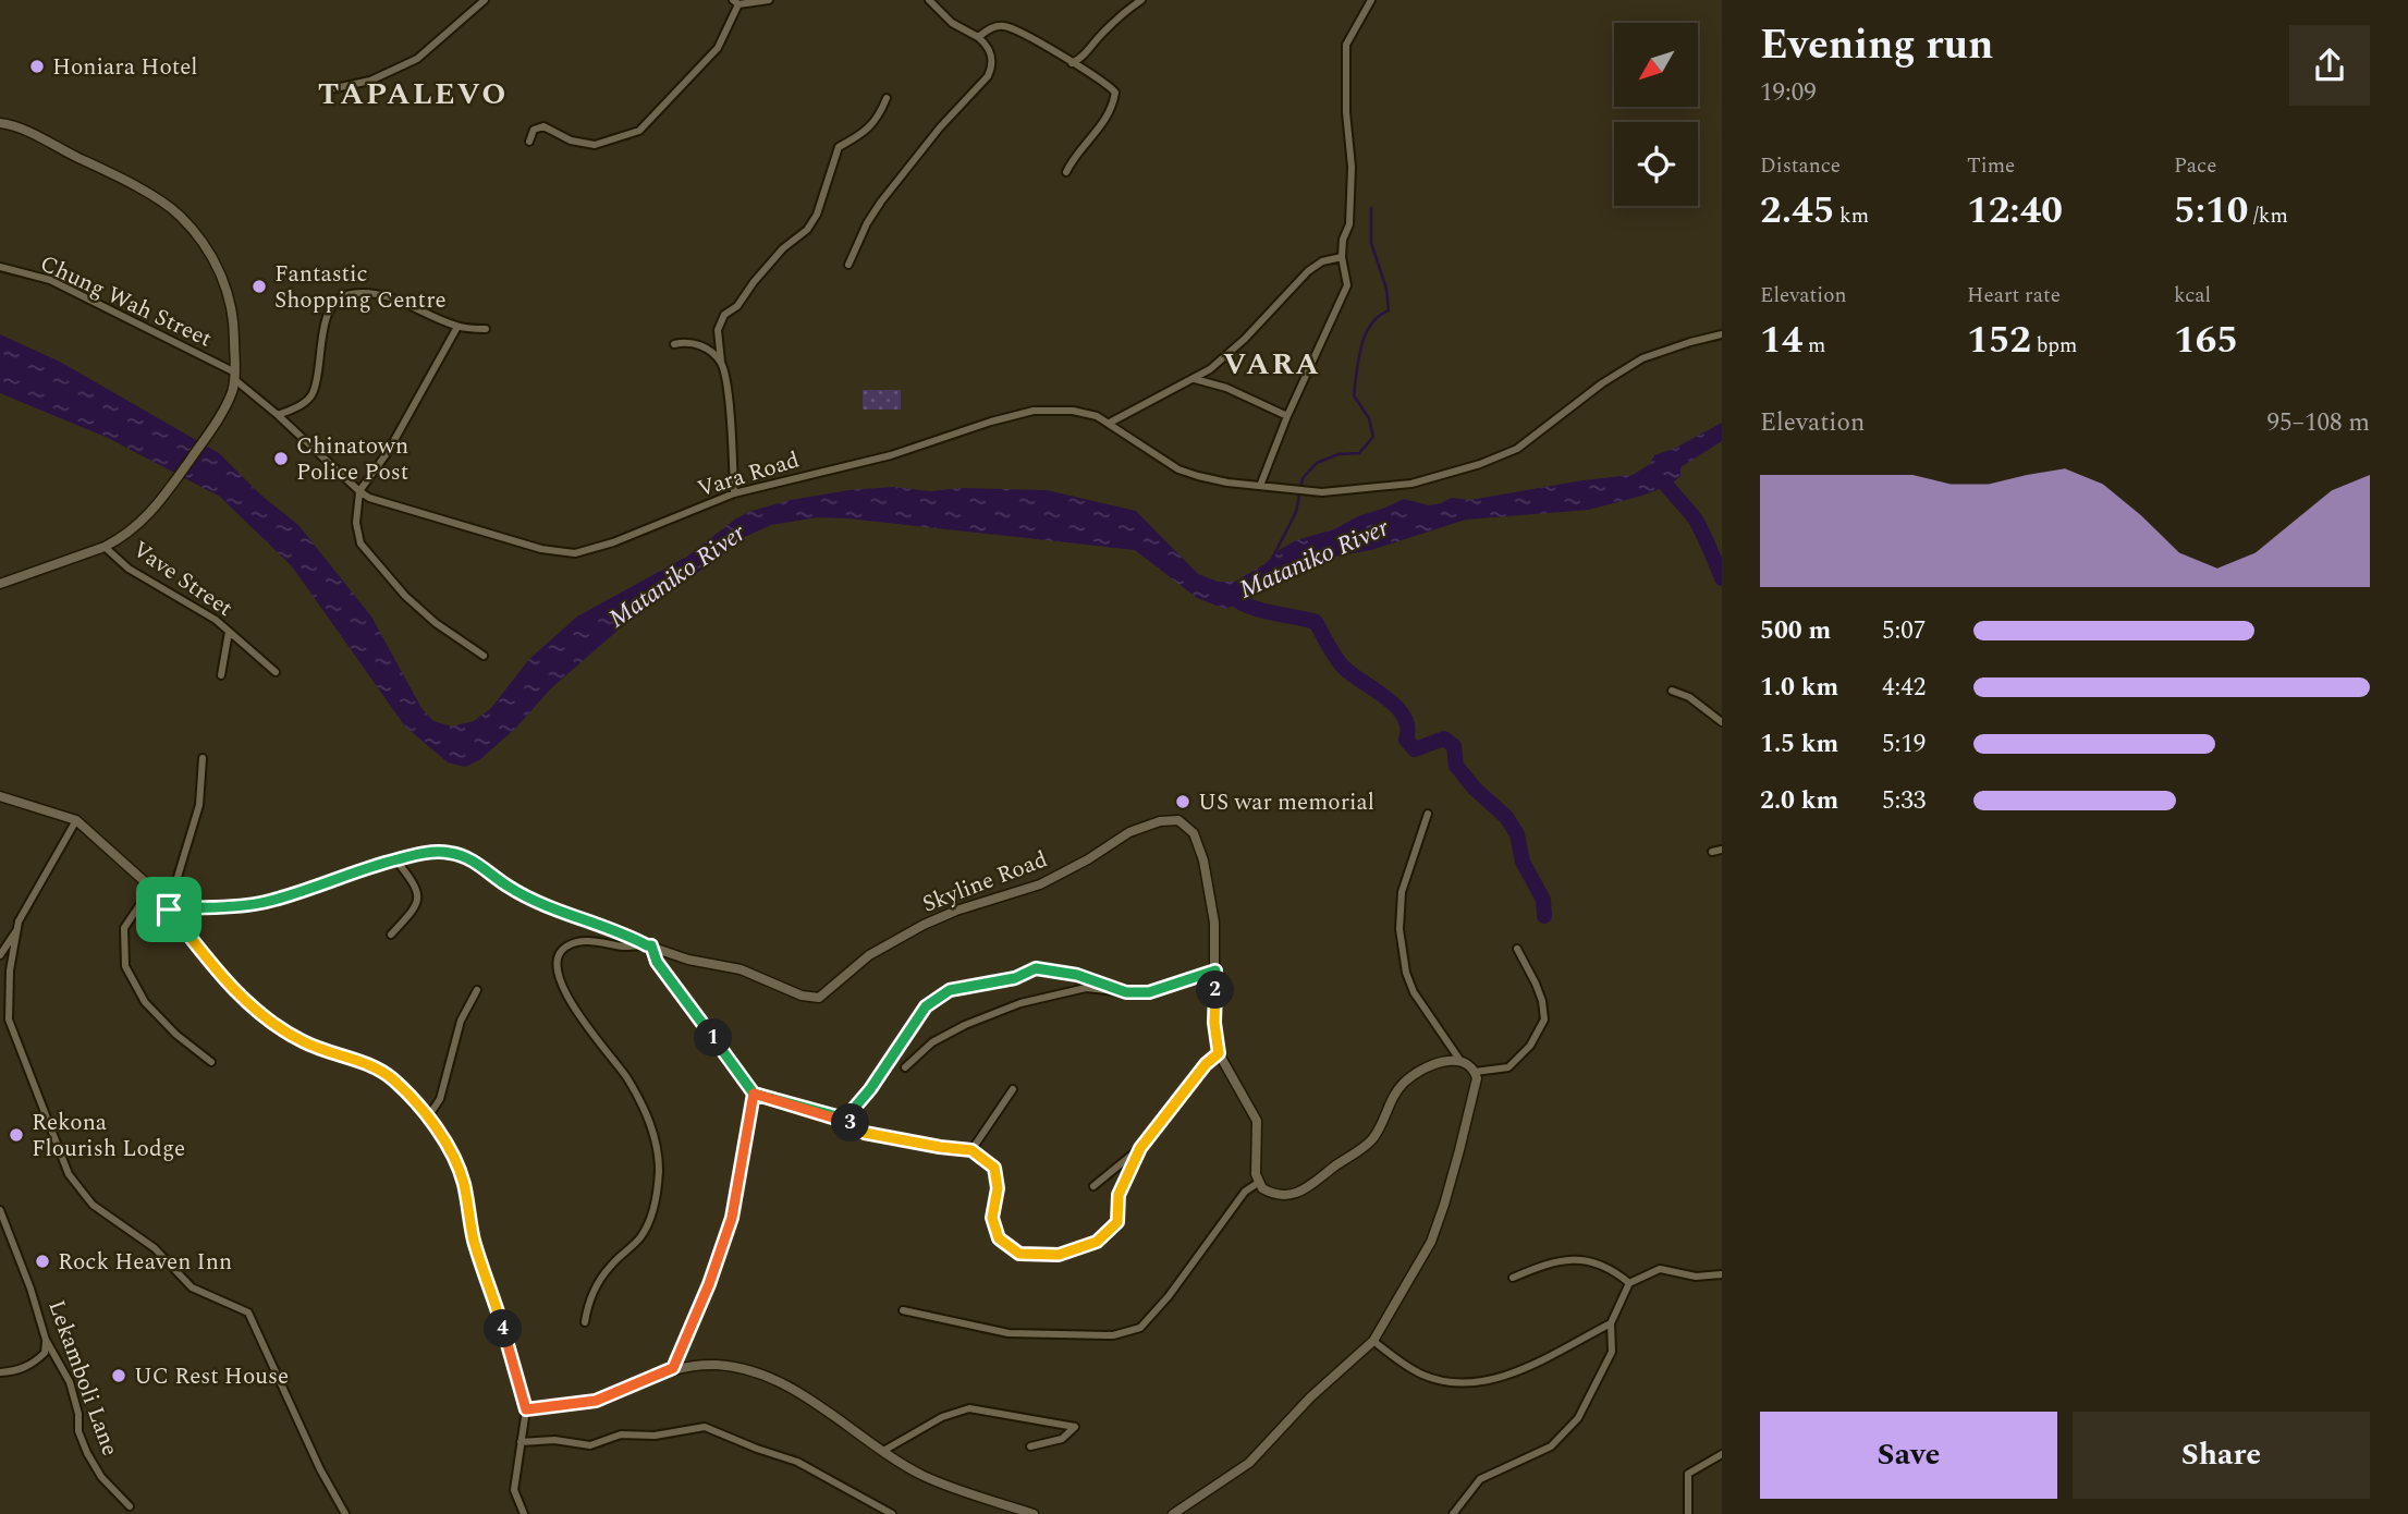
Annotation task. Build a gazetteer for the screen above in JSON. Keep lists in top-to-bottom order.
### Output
{
  "streets": {
    "street": [
      "Chung Wah Street",
      "Vara Road",
      "Vave Street",
      "Skyline Road",
      "Lekamboli Lane"
    ]
  },
  "crossings": [
    ["Chung Wah Street", "Vara Road"]
  ],
  "districts": ["TAPALEVO", "VARA"],
  "water": ["Mataniko River"],
  "places": [
    "Honiara Hotel",
    "Fantastic Shopping Centre",
    "Chinatown Police Post",
    "US war memorial",
    "Rekona Flourish Lodge",
    "Rock Heaven Inn",
    "UC Rest House"
  ],
  "north": "bottom left",
  "page": {
    "heading": ["Evening run", "19:09"],
    "stats": [
      ["Distance", "2.45 km"],
      ["Time", "12:40"],
      ["Pace", "5:10 /km"],
      ["Elevation", "14 m"],
      ["Heart rate", "152 bpm"],
      ["kcal", "165"]
    ],
    "chart": ["Elevation", "95–108 m"],
    "list": [
      {
        "name": "500 m",
        "note": "5:07"
      },
      {
        "name": "1.0 km",
        "note": "4:42"
      },
      {
        "name": "1.5 km",
        "note": "5:19"
      },
      {
        "name": "2.0 km",
        "note": "5:33"
      }
    ],
    "pins": [
      "2",
      "1",
      "3",
      "4"
    ],
    "buttons": ["Save", "Share"]
  }
}
